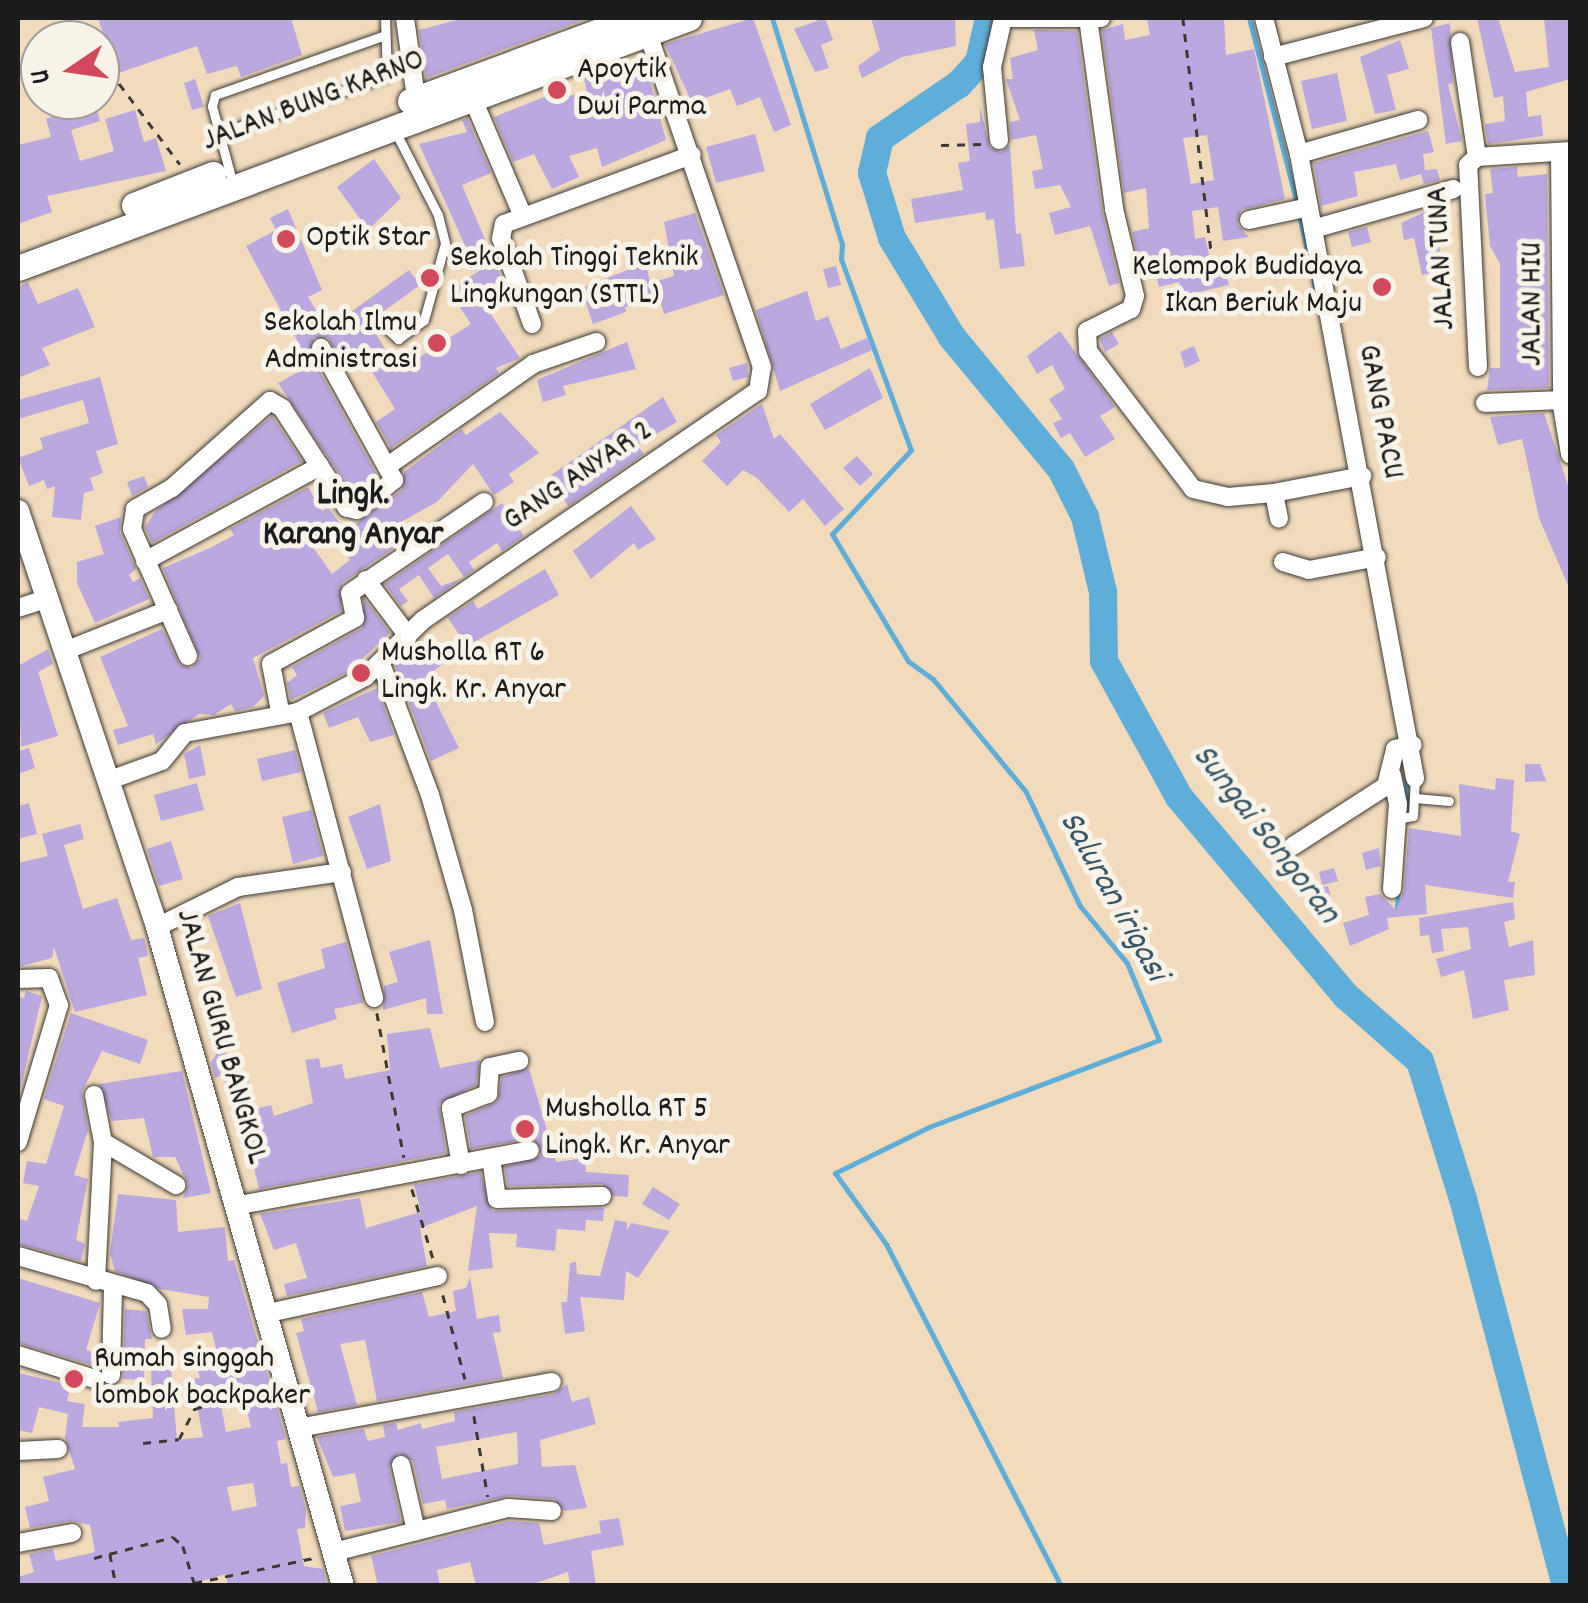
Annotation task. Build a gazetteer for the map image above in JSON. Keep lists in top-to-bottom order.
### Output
{
  "streets": {
    "main road": ["JALAN BUNG KARNO"],
    "street": [
      "JALAN TUNA",
      "JALAN HIU",
      "GANG PACU",
      "GANG ANYAR 2",
      "JALAN GURU BANGKOL"
    ]
  },
  "crossings": [
    ["JALAN BUNG KARNO", "GANG ANYAR 2"],
    ["GANG ANYAR 2", "JALAN GURU BANGKOL"]
  ],
  "districts": ["Lingk. Karang Anyar"],
  "water": ["Sungai Songoran", "Saluran irigasi"],
  "places": [
    "Apoytik Dwi Parma",
    "Optik Star",
    "Sekolah Tinggi Teknik Lingkungan (STTL)",
    "Kelompok Budidaya Ikan Beriuk Maju",
    "Sekolah Ilmu Administrasi",
    "Musholla RT 6 Lingk. Kr. Anyar",
    "Musholla RT 5 Lingk. Kr. Anyar",
    "Rumah singgah lombok backpaker"
  ],
  "north": "left"
}
